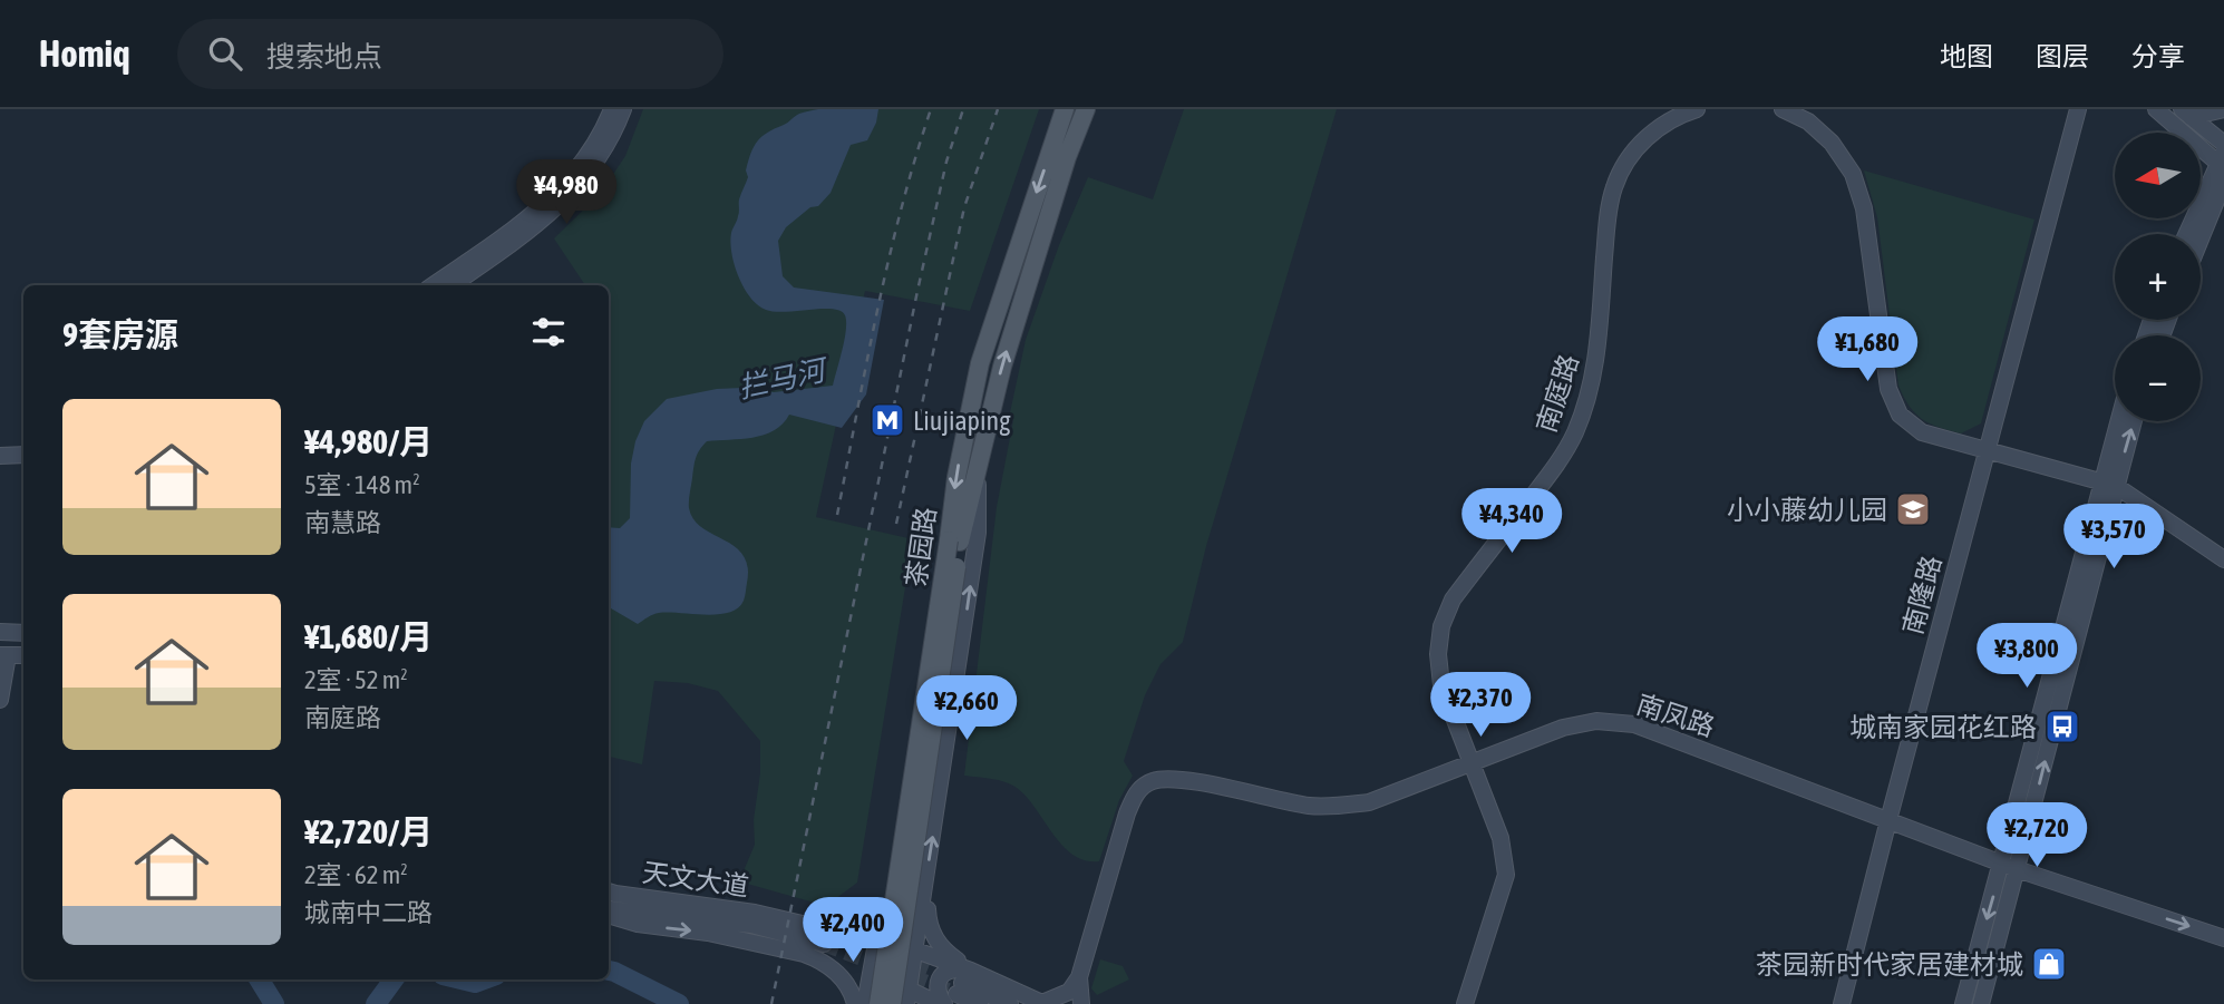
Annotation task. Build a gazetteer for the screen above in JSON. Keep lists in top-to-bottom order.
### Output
{
  "streets": {
    "main road": ["茶园路"],
    "street": [
      "南庭路",
      "南隆路",
      "南凤路",
      "天文大道"
    ]
  },
  "crossings": [
    ["南庭路", "南凤路"],
    ["南隆路", "南凤路"]
  ],
  "water": ["拦马河"],
  "places": {
    "metro station": ["Liujiaping"],
    "school or university": ["小小藤幼儿园"],
    "bus stop": ["城南家园花红路"],
    "shop": ["茶园新时代家居建材城"]
  },
  "north": "left",
  "page": {
    "header": "Homiq",
    "search": "搜索地点",
    "nav": ["地图", "图层", "分享"],
    "map_buttons": ["+", "−"],
    "price": [
      "¥4,980",
      "¥1,680",
      "¥4,340",
      "¥3,570",
      "¥3,800",
      "¥2,370",
      "¥2,660",
      "¥2,720",
      "¥2,400"
    ],
    "heading": "9套房源",
    "list": [
      {
        "name": "¥4,980/月",
        "note": "5室 · 148 m² · 南慧路"
      },
      {
        "name": "¥1,680/月",
        "note": "2室 · 52 m² · 南庭路"
      },
      {
        "name": "¥2,720/月",
        "note": "2室 · 62 m² · 城南中二路"
      }
    ]
  }
}
